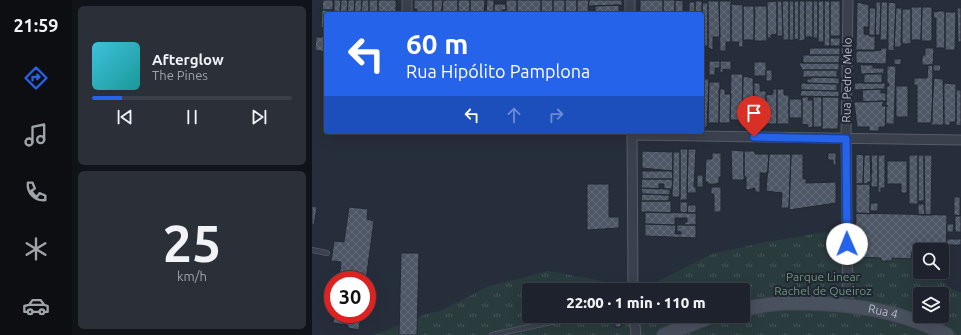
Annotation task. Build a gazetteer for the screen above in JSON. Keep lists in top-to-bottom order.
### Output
{
  "streets": {
    "main road": ["Rua 4"],
    "street": ["Rua Pedro Melo"]
  },
  "crossings": [
    ["Rua Pedro Melo", "Rua 4"]
  ],
  "parks": ["Parque Linear Rachel de Queiroz"],
  "page": {
    "tabs": "21:59",
    "turn": ["60 m", "Rua Hipólito Pamplona"],
    "song": ["Afterglow", "The Pines"],
    "tile": ["25", "km/h"],
    "limit": "30",
    "trip": "22:00 · 1 min · 110 m"
  }
}
